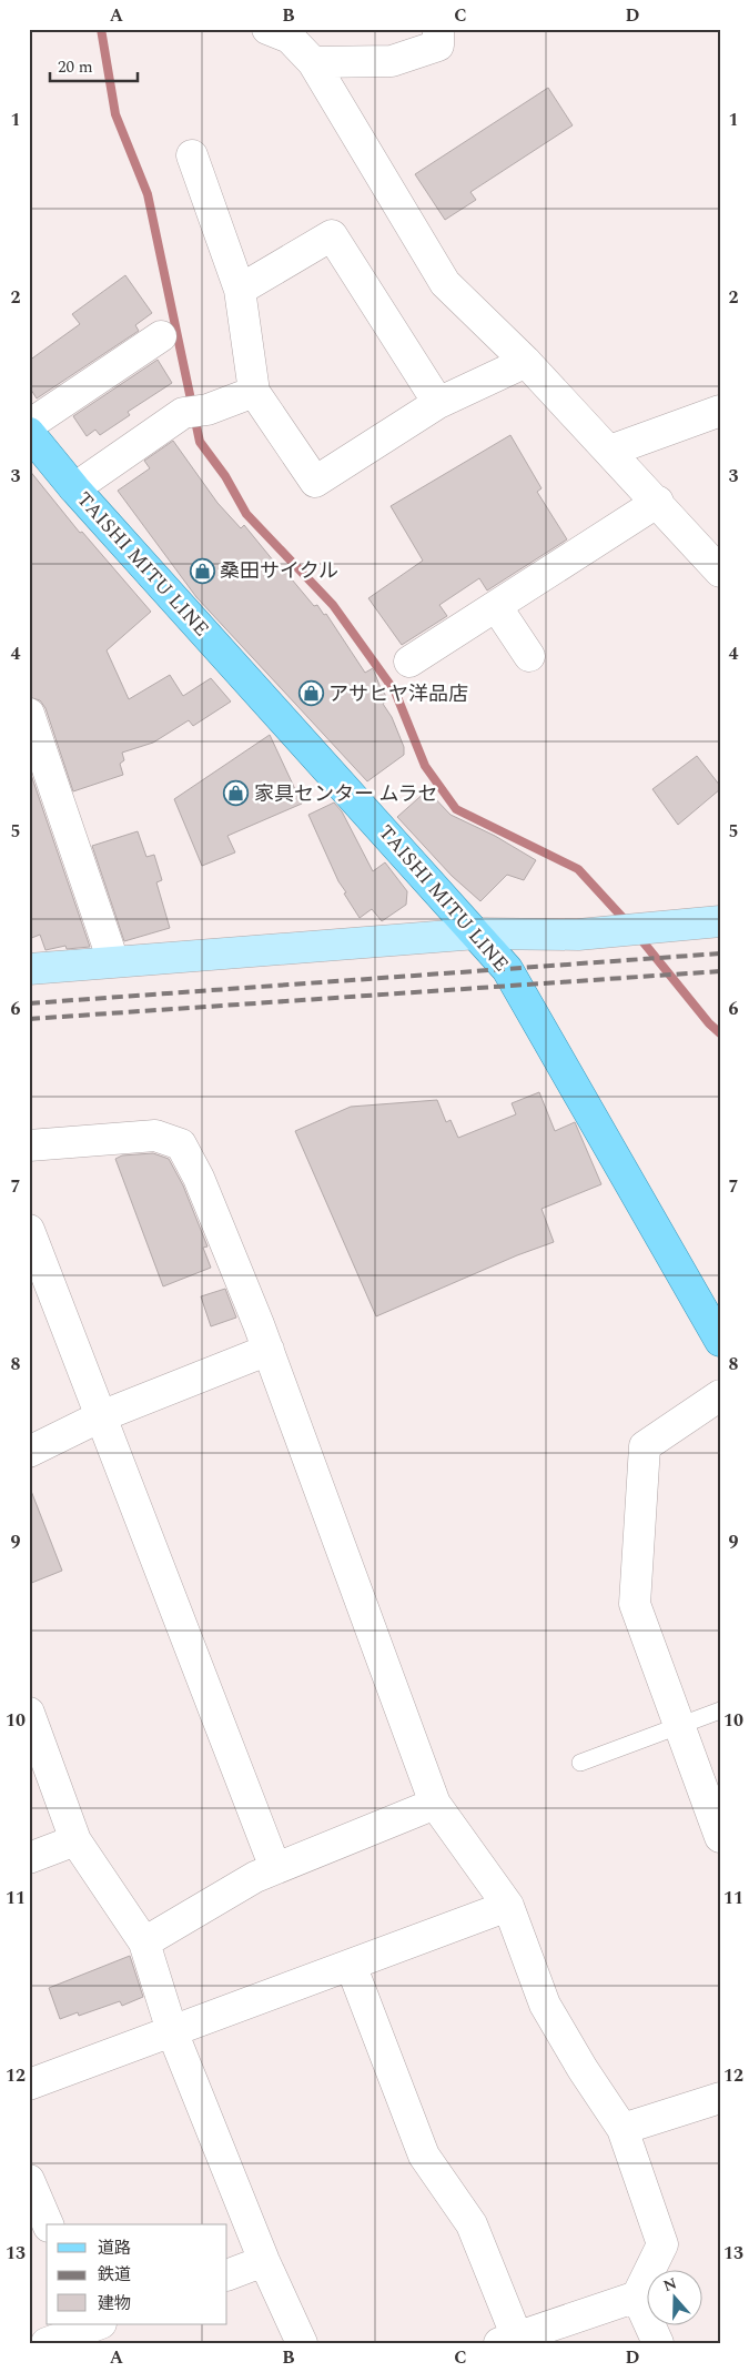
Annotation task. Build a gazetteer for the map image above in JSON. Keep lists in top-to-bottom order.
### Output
{
  "streets": {
    "main road": ["TAISHI MITU LINE"]
  },
  "places": {
    "shop": ["桑田サイクル", "アサヒヤ洋品店", "家具センター ムラセ"]
  },
  "legend": ["道路", "鉄道", "建物"],
  "scale_bar": "20 m",
  "north": "top",
  "grid": {
    "columns": [
      "A",
      "B",
      "C",
      "D"
    ],
    "rows": [
      "1",
      "2",
      "3",
      "4",
      "5",
      "6",
      "7",
      "8",
      "9",
      "10",
      "11",
      "12",
      "13"
    ]
  }
}
